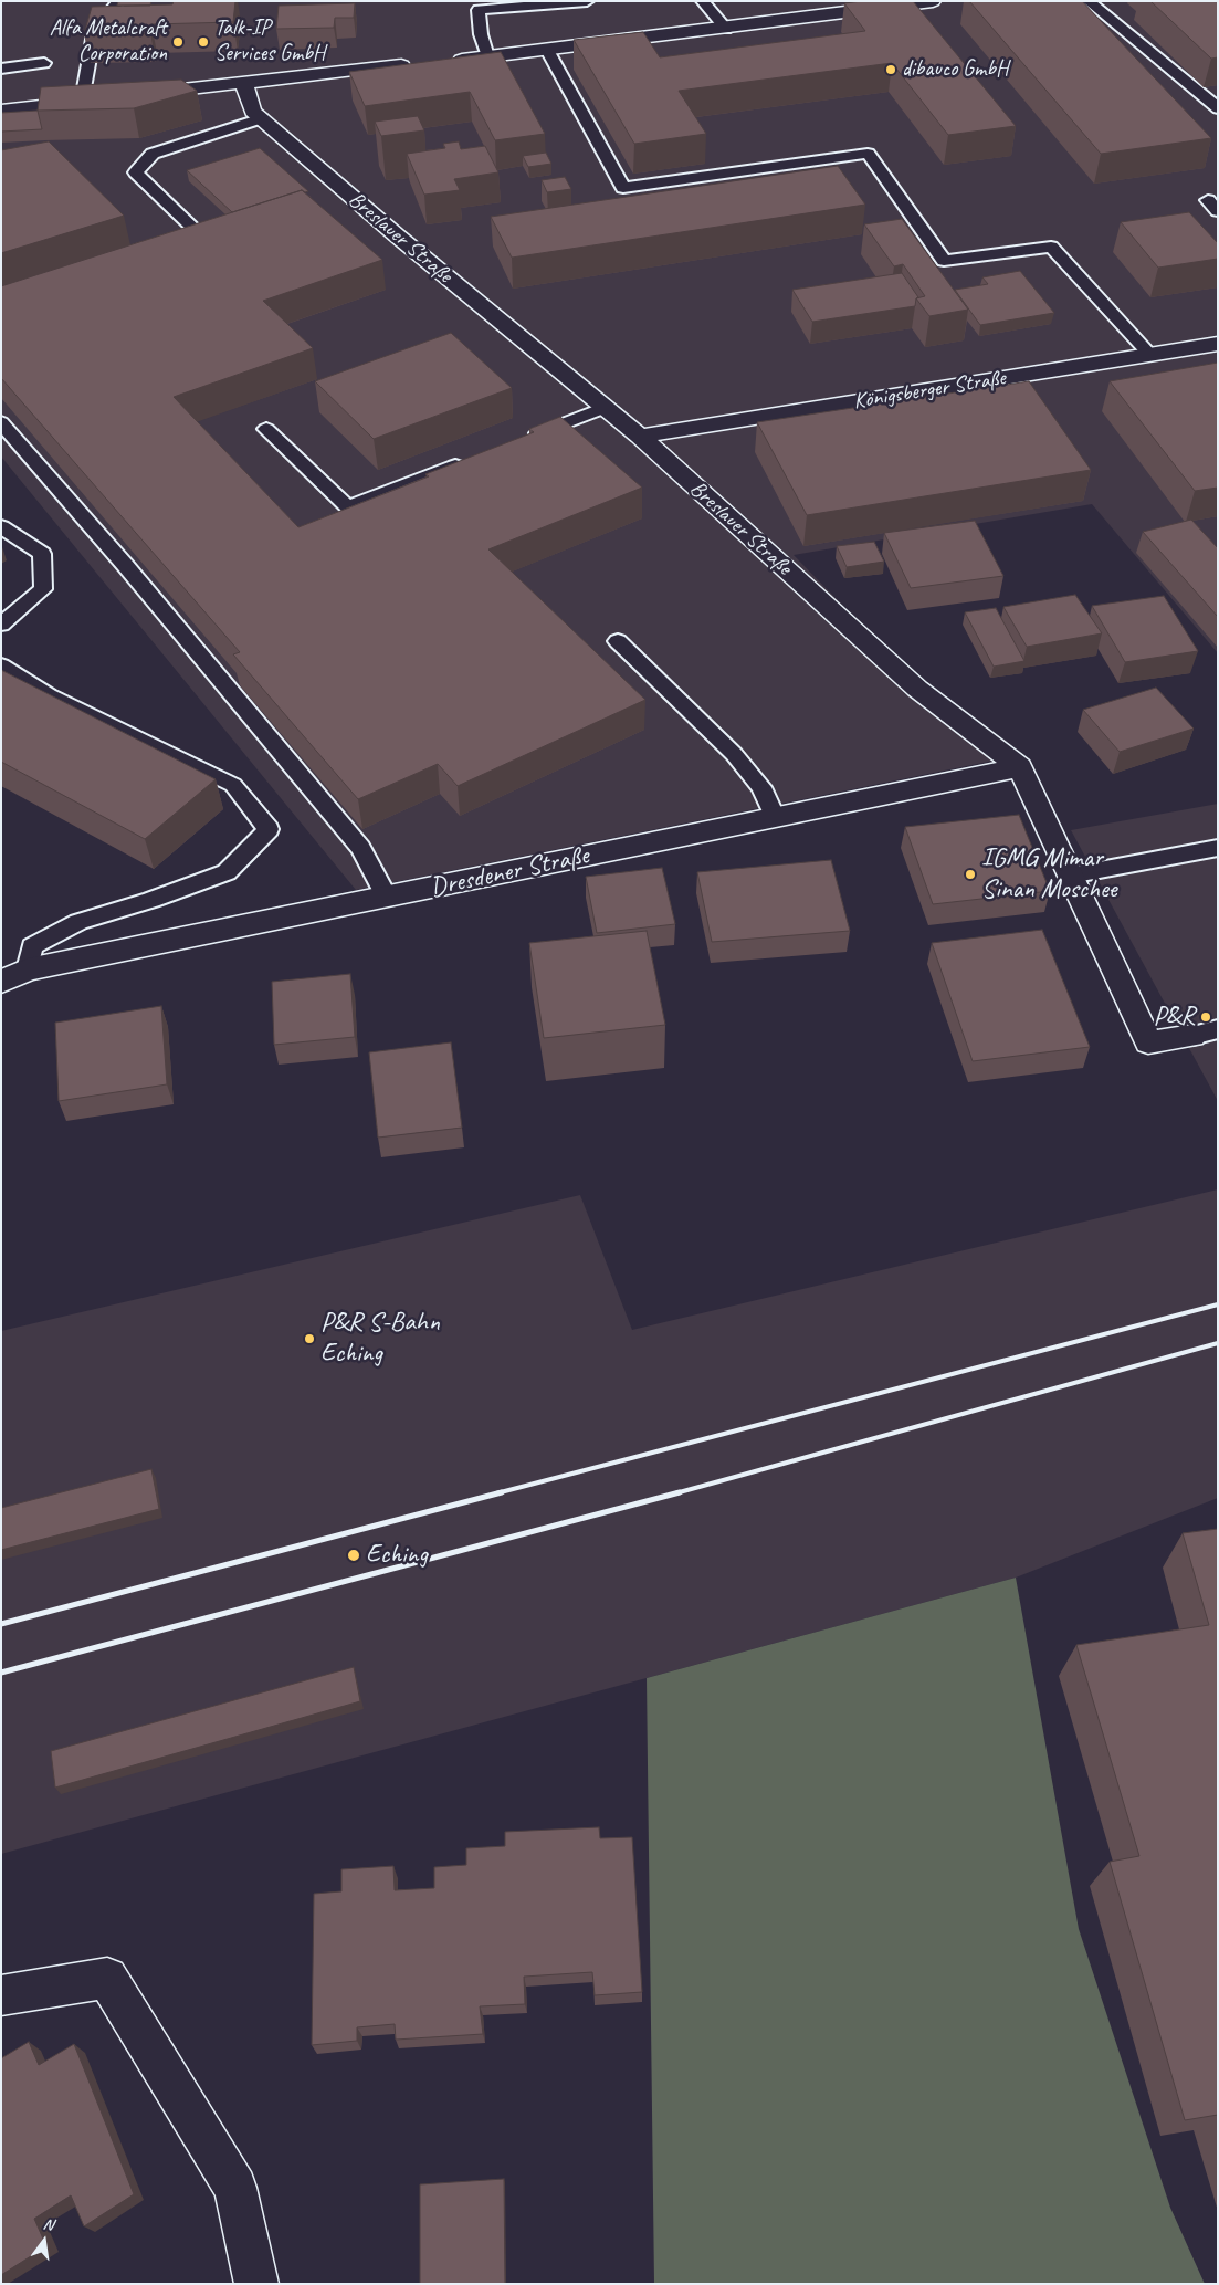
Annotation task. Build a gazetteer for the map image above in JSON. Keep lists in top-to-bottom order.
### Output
{
  "streets": {
    "street": ["Breslauer Straße", "Königsberger Straße", "Dresdener Straße"]
  },
  "crossings": [
    ["Breslauer Straße", "Königsberger Straße"],
    ["Breslauer Straße", "Dresdener Straße"]
  ],
  "places": [
    "Alfa Metalcraft Corporation",
    "Talk-IP Services GmbH",
    "dibauco GmbH",
    "IGMG Mimar Sinan Moschee",
    "P&R",
    "P&R S-Bahn Eching",
    "Eching"
  ],
  "north": "top"
}
